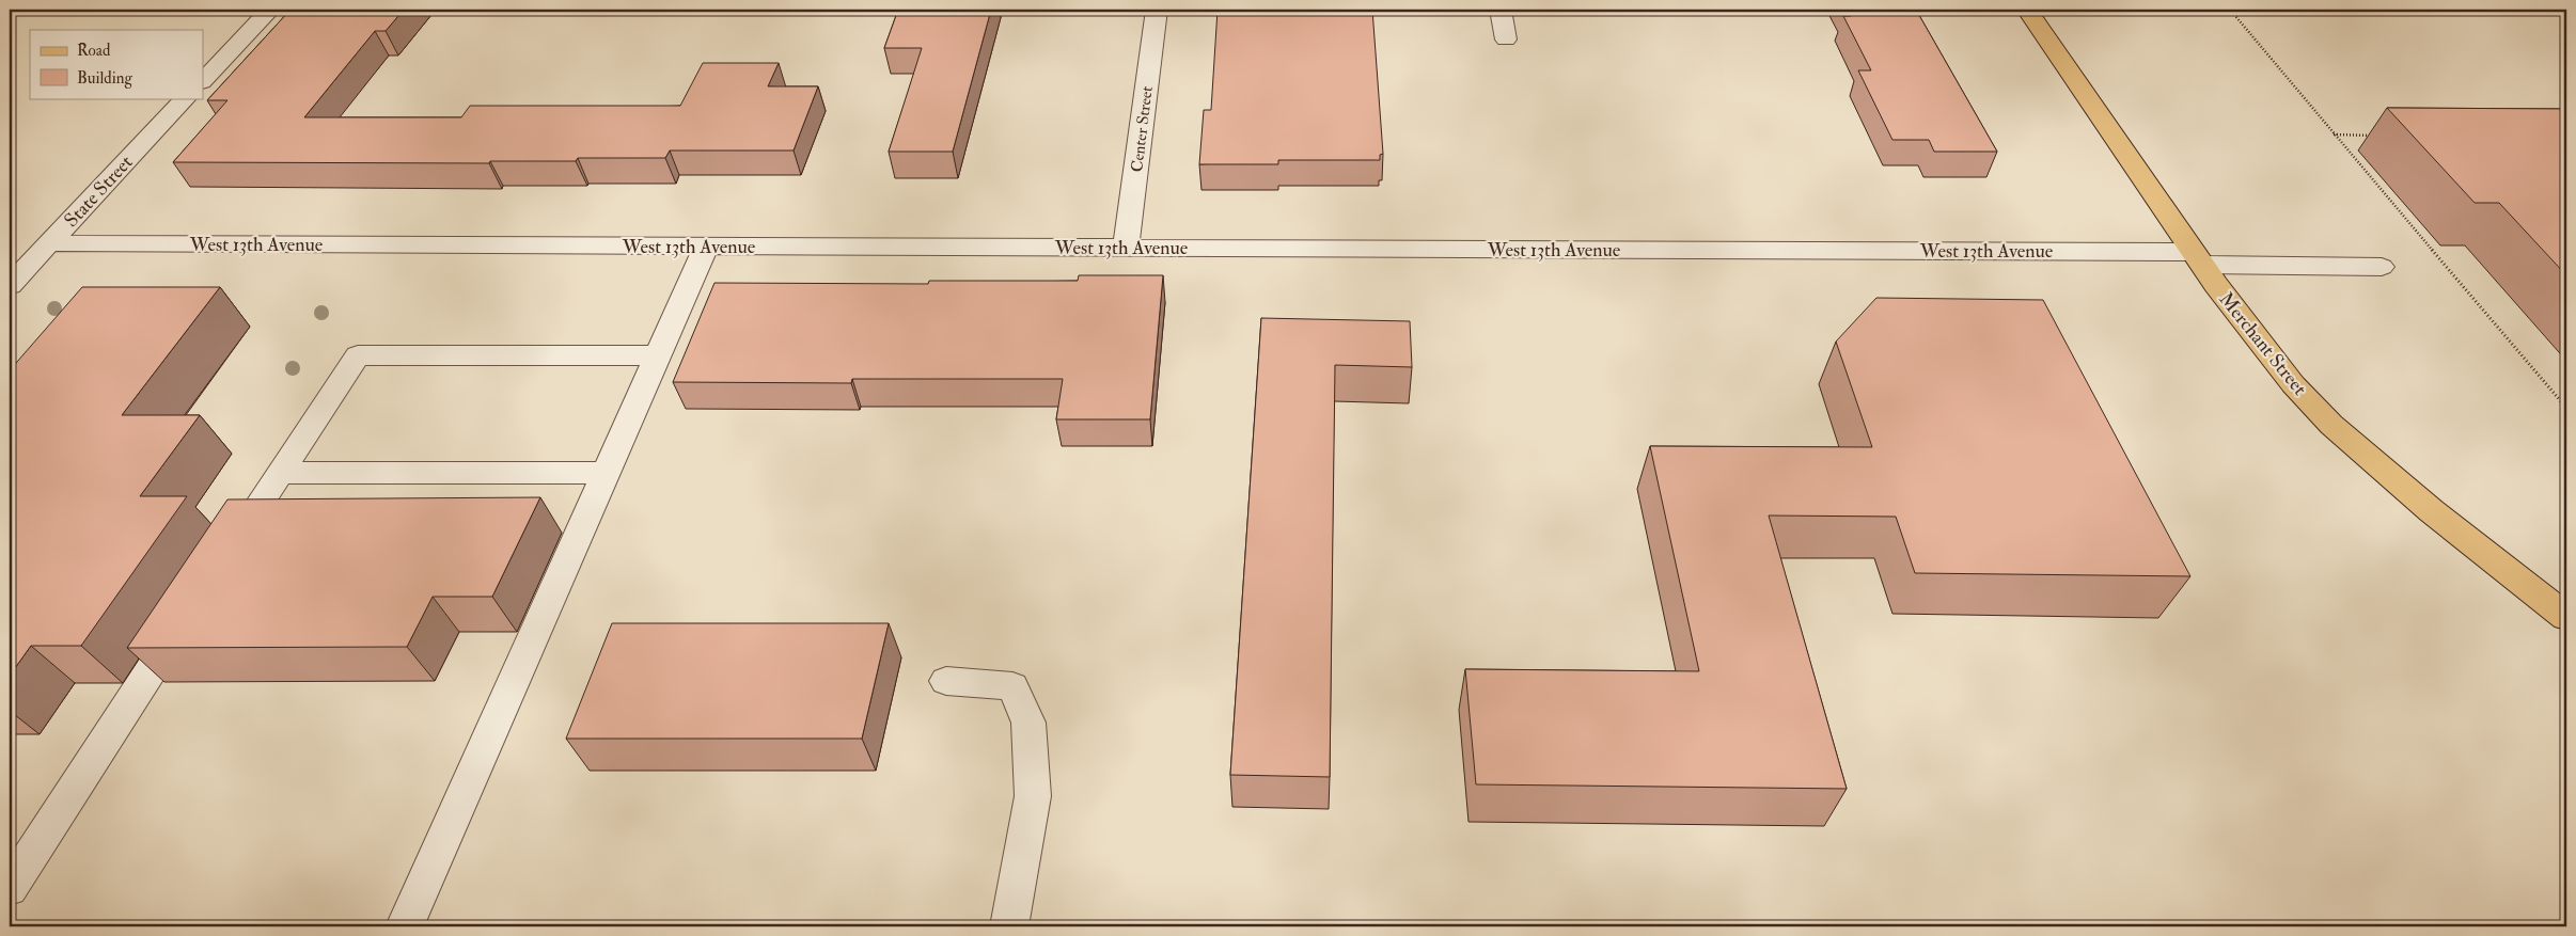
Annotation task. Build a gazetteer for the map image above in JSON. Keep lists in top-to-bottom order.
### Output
{
  "streets": {
    "main road": ["Merchant Street"],
    "street": ["Center Street", "State Street", "West 13th Avenue"]
  },
  "crossings": [
    ["Center Street", "West 13th Avenue"],
    ["State Street", "West 13th Avenue"],
    ["West 13th Avenue", "Merchant Street"]
  ],
  "legend": ["Road", "Building"]
}
